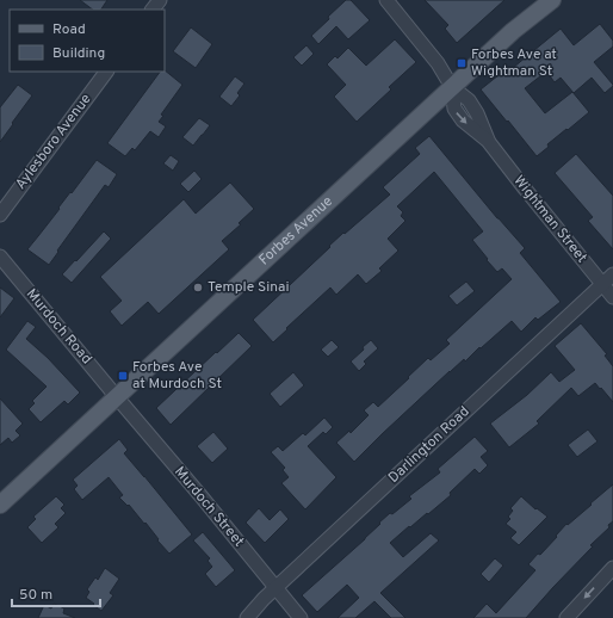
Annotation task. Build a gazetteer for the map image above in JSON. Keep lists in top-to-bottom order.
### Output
{
  "streets": {
    "main road": ["Forbes Avenue"],
    "street": [
      "Aylesboro Avenue",
      "Wightman Street",
      "Murdoch Road",
      "Darlington Road",
      "Murdoch Street"
    ]
  },
  "crossings": [
    ["Wightman Street", "Forbes Avenue"],
    ["Wightman Street", "Darlington Road"],
    ["Forbes Avenue", "Murdoch Road"],
    ["Forbes Avenue", "Murdoch Street"],
    ["Murdoch Road", "Murdoch Street"],
    ["Darlington Road", "Murdoch Street"]
  ],
  "places": {
    "transit": ["Forbes Ave at Wightman St", "Forbes Ave at Murdoch St"],
    "other": ["Temple Sinai"]
  },
  "legend": ["Road", "Building"],
  "scale_bar": "50 m"
}
